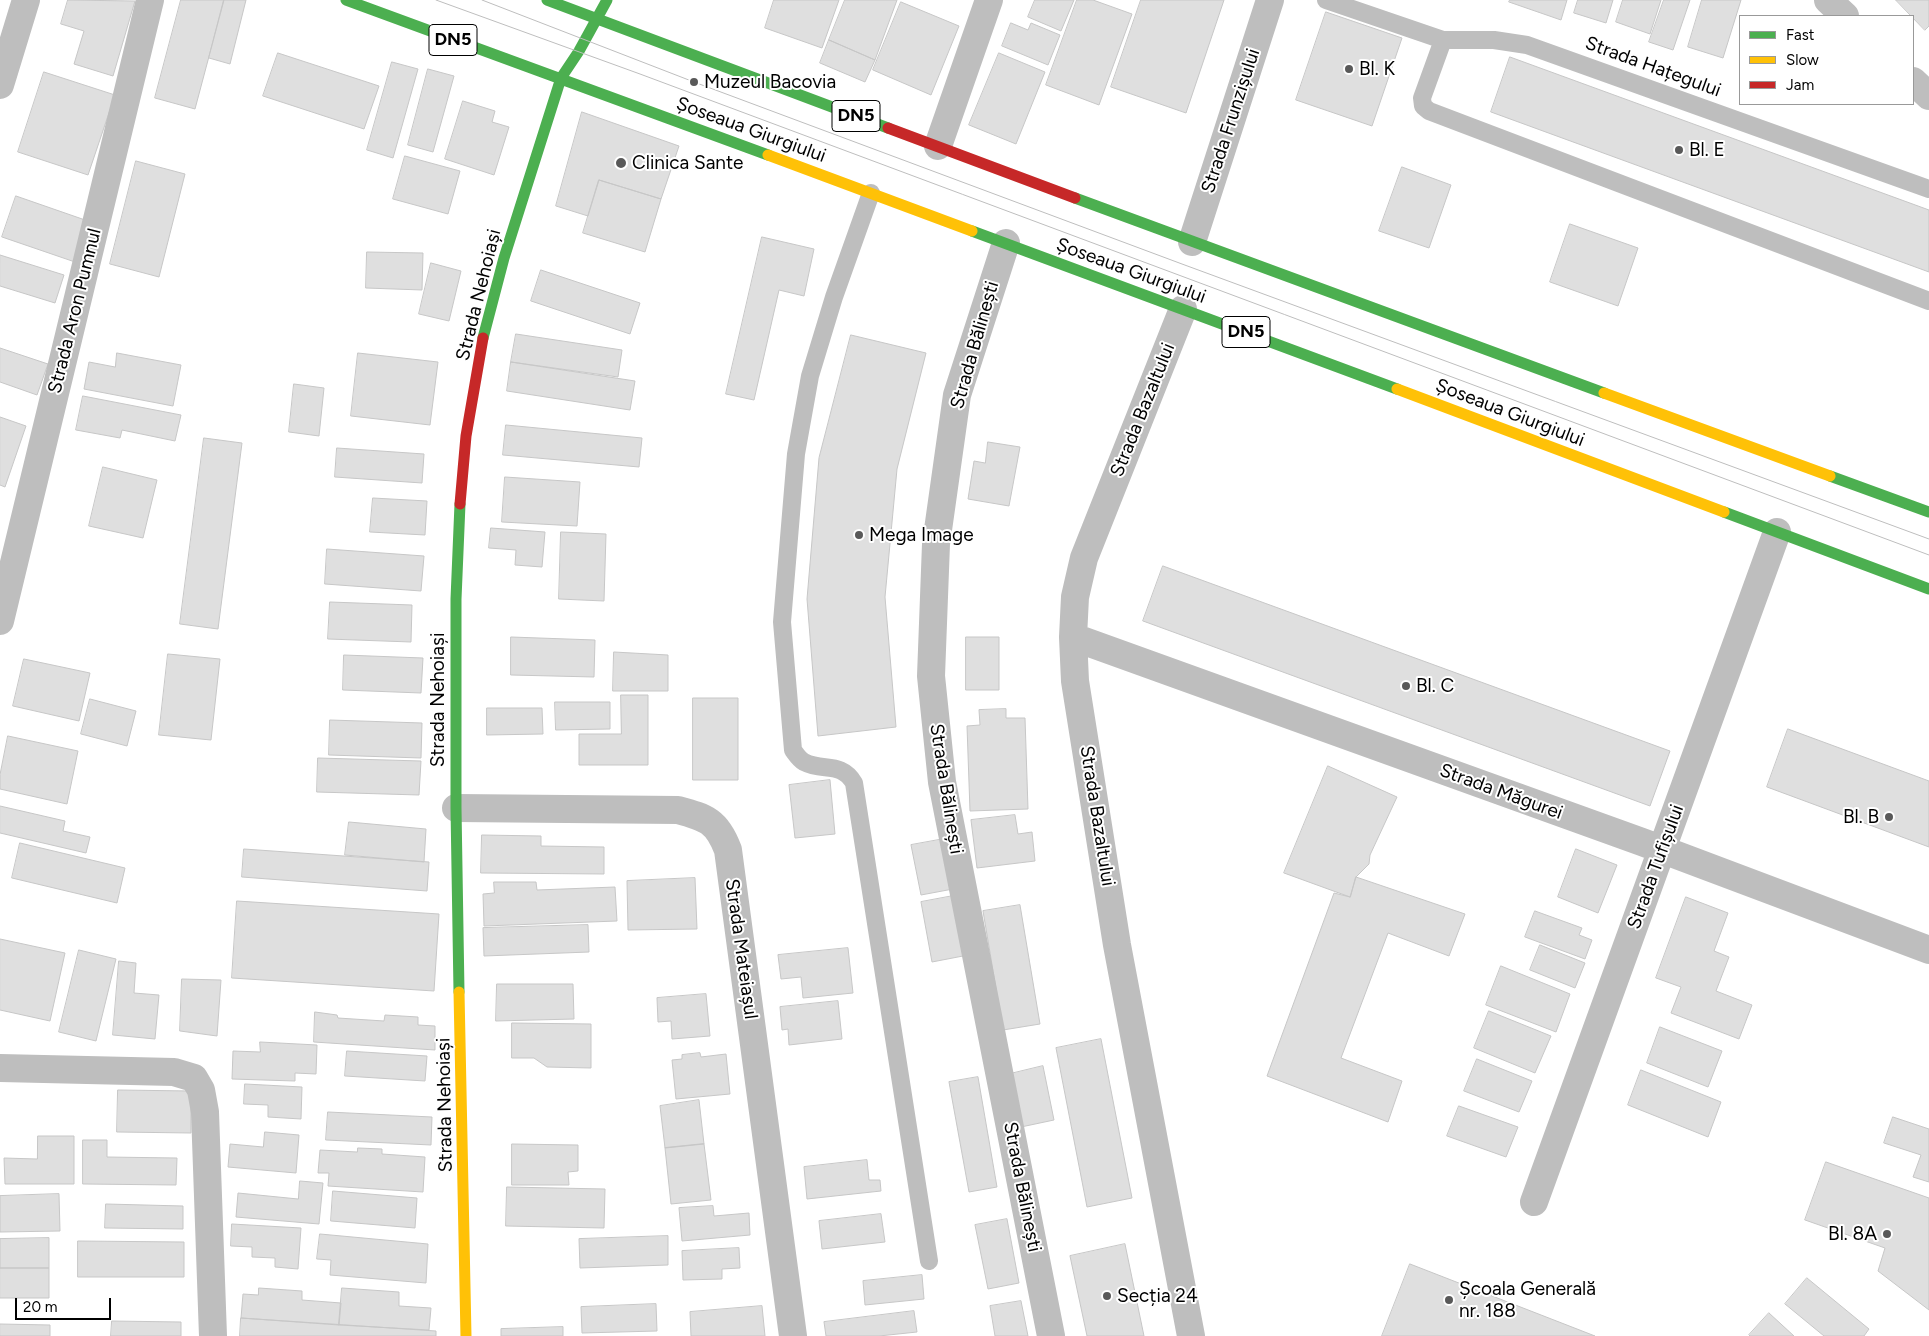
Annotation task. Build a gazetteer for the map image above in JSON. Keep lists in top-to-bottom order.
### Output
{
  "streets": {
    "main road": ["DN5", "Șoseaua Giurgiului", "Strada Nehoiași"],
    "street": [
      "Strada Frunzișului",
      "Strada Aron Pumnul",
      "Strada Bălinești",
      "Strada Bazaltului",
      "Strada Măgurei",
      "Strada Tufișului",
      "Strada Mateiașul"
    ],
    "lane": ["Strada Hațegului"]
  },
  "crossings": [
    ["DN5", "Strada Frunzișului"],
    ["DN5", "Strada Nehoiași"],
    ["Șoseaua Giurgiului", "Strada Nehoiași"],
    ["Șoseaua Giurgiului", "Strada Bălinești"],
    ["Șoseaua Giurgiului", "Strada Bazaltului"],
    ["Șoseaua Giurgiului", "Strada Tufișului"],
    ["Strada Nehoiași", "Strada Mateiașul"],
    ["Strada Bazaltului", "Strada Măgurei"],
    ["Strada Măgurei", "Strada Tufișului"]
  ],
  "places": [
    "Bl. K",
    "Muzeul Bacovia",
    "Bl. E",
    "Clinica Sante",
    "Mega Image",
    "Bl. C",
    "Bl. B",
    "Bl. 8A",
    "Secția 24",
    "Școala Generală nr. 188"
  ],
  "legend": ["Fast", "Slow", "Jam"],
  "scale_bar": "20 m"
}
